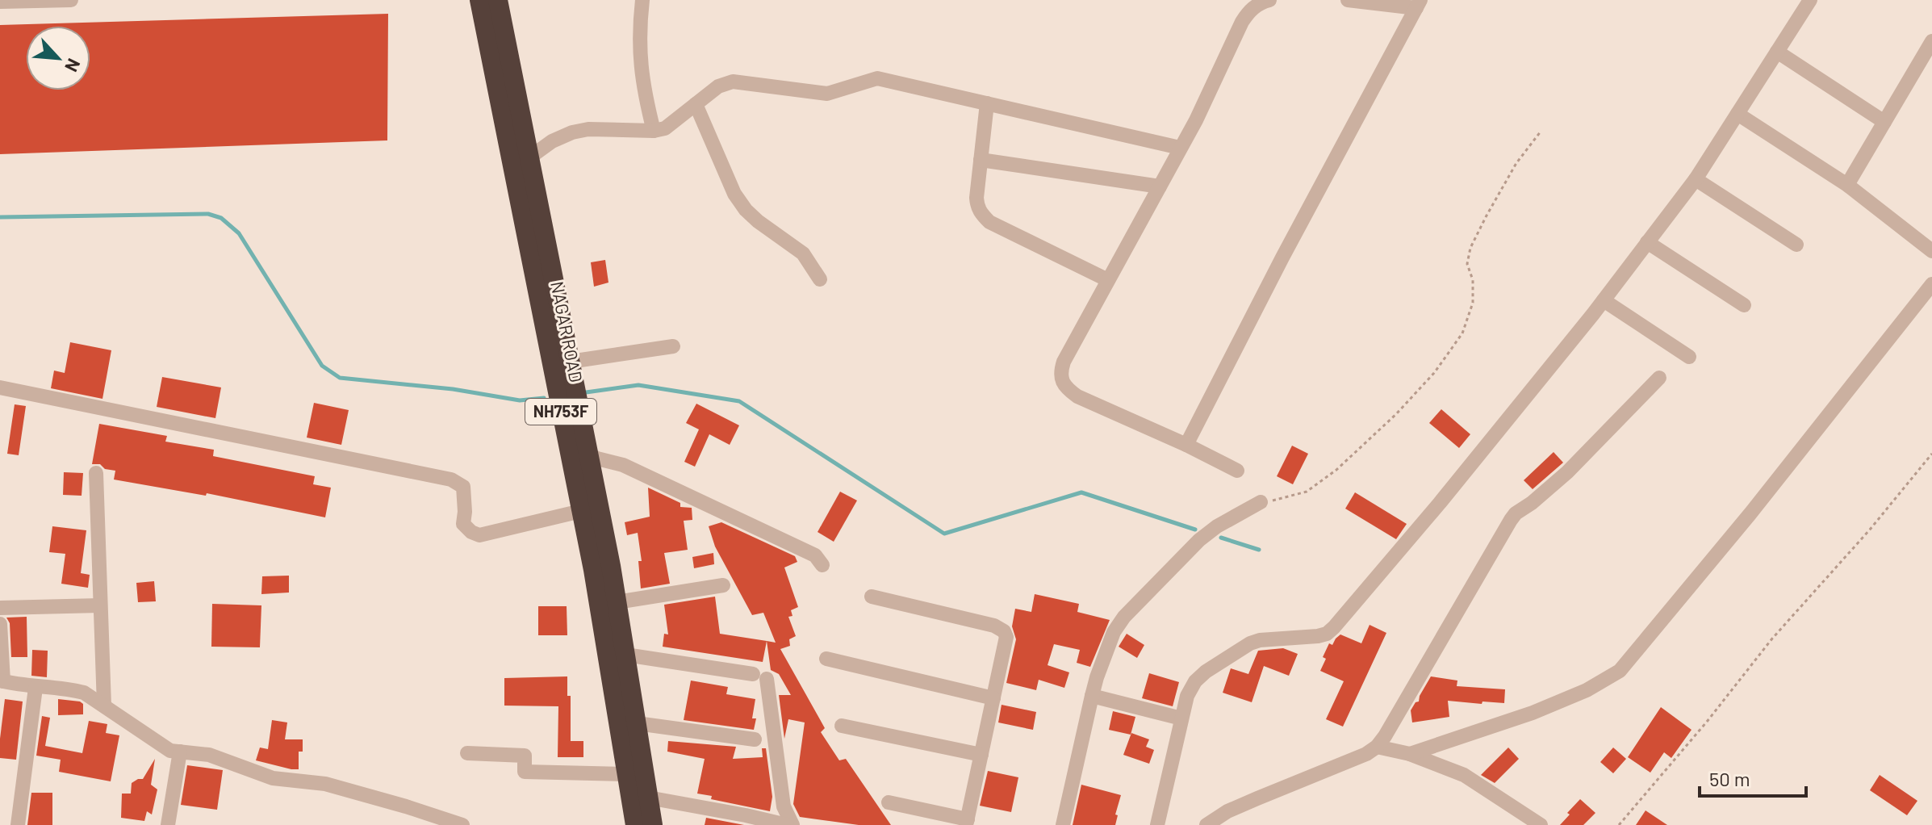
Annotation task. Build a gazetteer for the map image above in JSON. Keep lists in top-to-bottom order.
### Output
{
  "streets": {
    "highway": ["NAGAR ROAD", "NH753F"]
  },
  "scale_bar": "50 m",
  "north": "bottom right"
}
